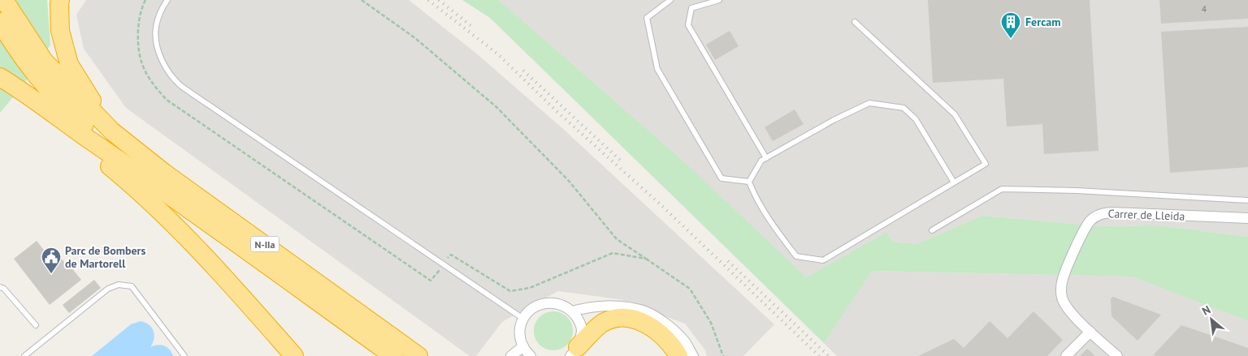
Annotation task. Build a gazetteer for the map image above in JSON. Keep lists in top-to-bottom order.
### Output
{
  "streets": {
    "highway": ["N-IIa"],
    "street": ["Carrer de Lleida"]
  },
  "places": {
    "building": ["Fercam"],
    "public building": ["Parc de Bombers de Martorell"]
  },
  "house_numbers": ["4"],
  "north": "top left"
}
